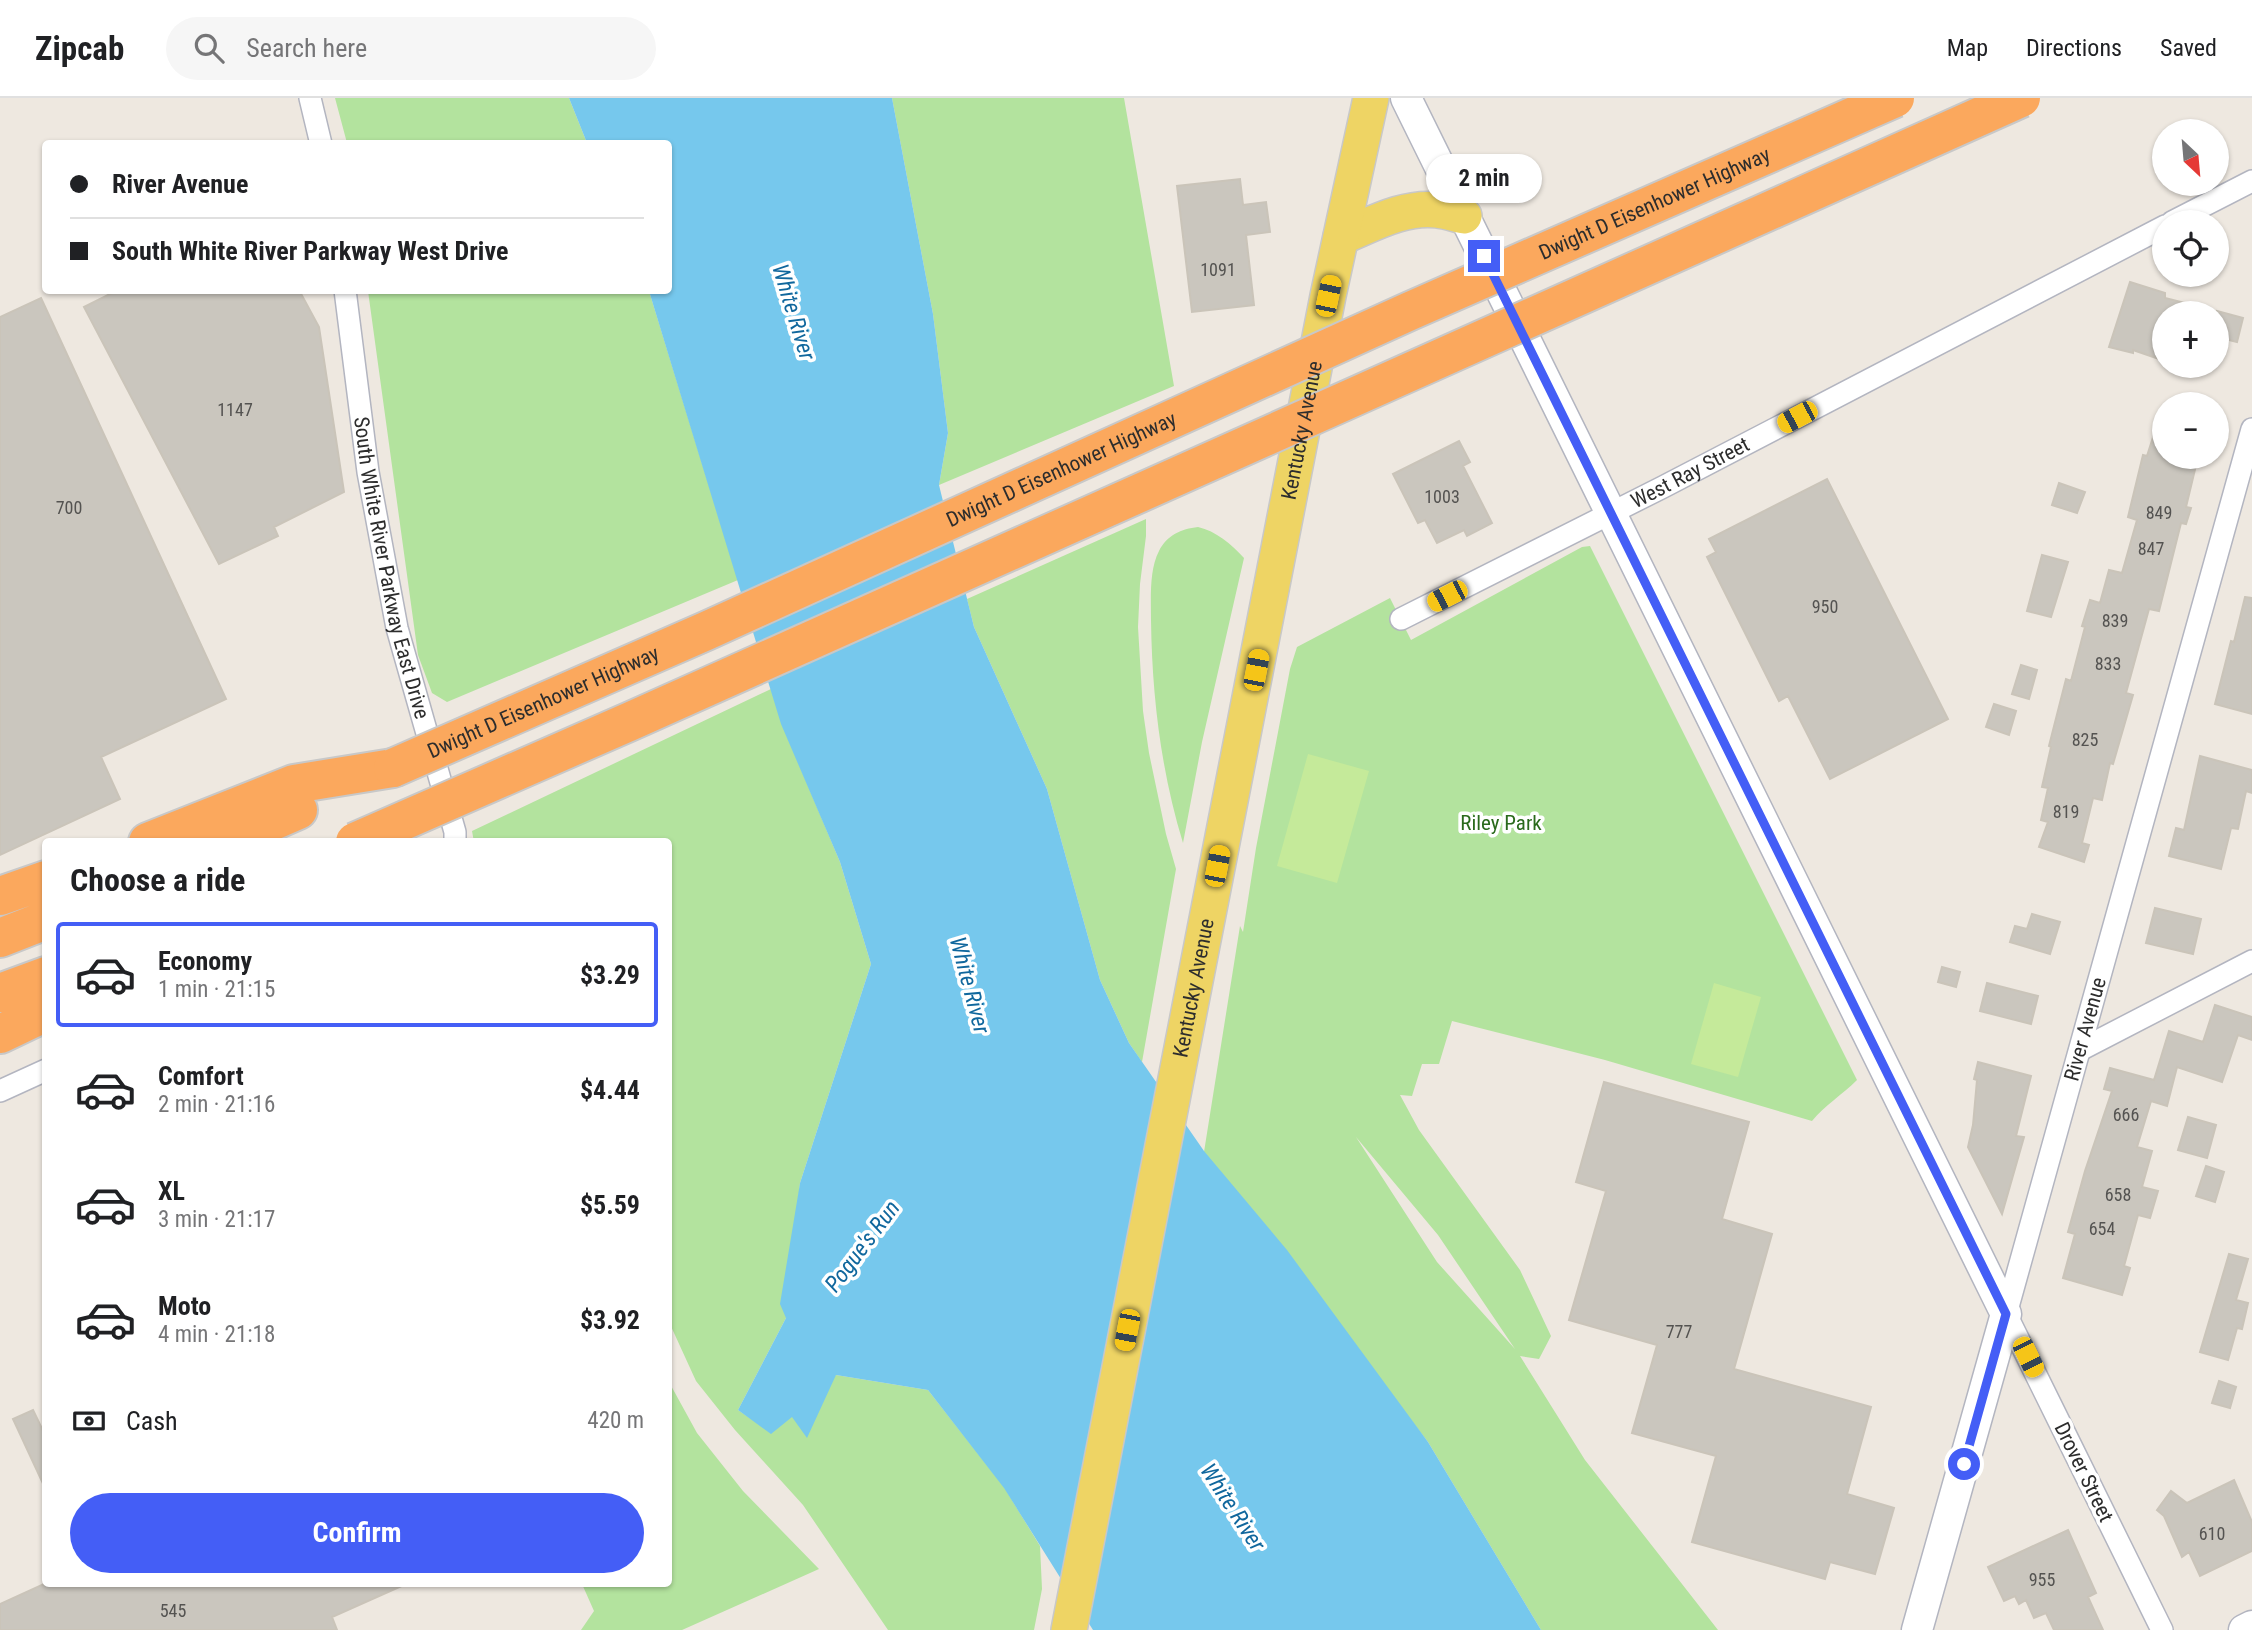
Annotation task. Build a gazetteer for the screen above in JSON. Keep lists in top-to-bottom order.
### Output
{
  "streets": {
    "highway": ["Dwight D Eisenhower Highway"],
    "main road": ["Kentucky Avenue"],
    "street": [
      "West Ray Street",
      "South White River Parkway East Drive",
      "River Avenue",
      "Drover Street"
    ]
  },
  "crossings": [
    ["River Avenue", "Drover Street"]
  ],
  "water": ["White River", "Pogue's Run"],
  "parks": ["Riley Park"],
  "house_numbers": [
    "1091",
    "1147",
    "1003",
    "700",
    "849",
    "847",
    "950",
    "839",
    "833",
    "825",
    "819",
    "666",
    "658",
    "654",
    "777",
    "610",
    "955",
    "545"
  ],
  "north": "bottom right",
  "page": {
    "header": "Zipcab",
    "search": "Search here",
    "nav": ["Map", "Directions", "Saved"],
    "map_buttons": ["+", "−"],
    "banner": ["River Avenue", "South White River Parkway West Drive"],
    "bubble": "2 min",
    "heading": "Choose a ride",
    "list": [
      {
        "name": "Economy",
        "note": "1 min · 21:15",
        "value": "$3.29"
      },
      {
        "name": "Comfort",
        "note": "2 min · 21:16",
        "value": "$4.44"
      },
      {
        "name": "XL",
        "note": "3 min · 21:17",
        "value": "$5.59"
      },
      {
        "name": "Moto",
        "note": "4 min · 21:18",
        "value": "$3.92"
      }
    ],
    "pay": ["Cash", "420 m"],
    "buttons": "Confirm"
  }
}
